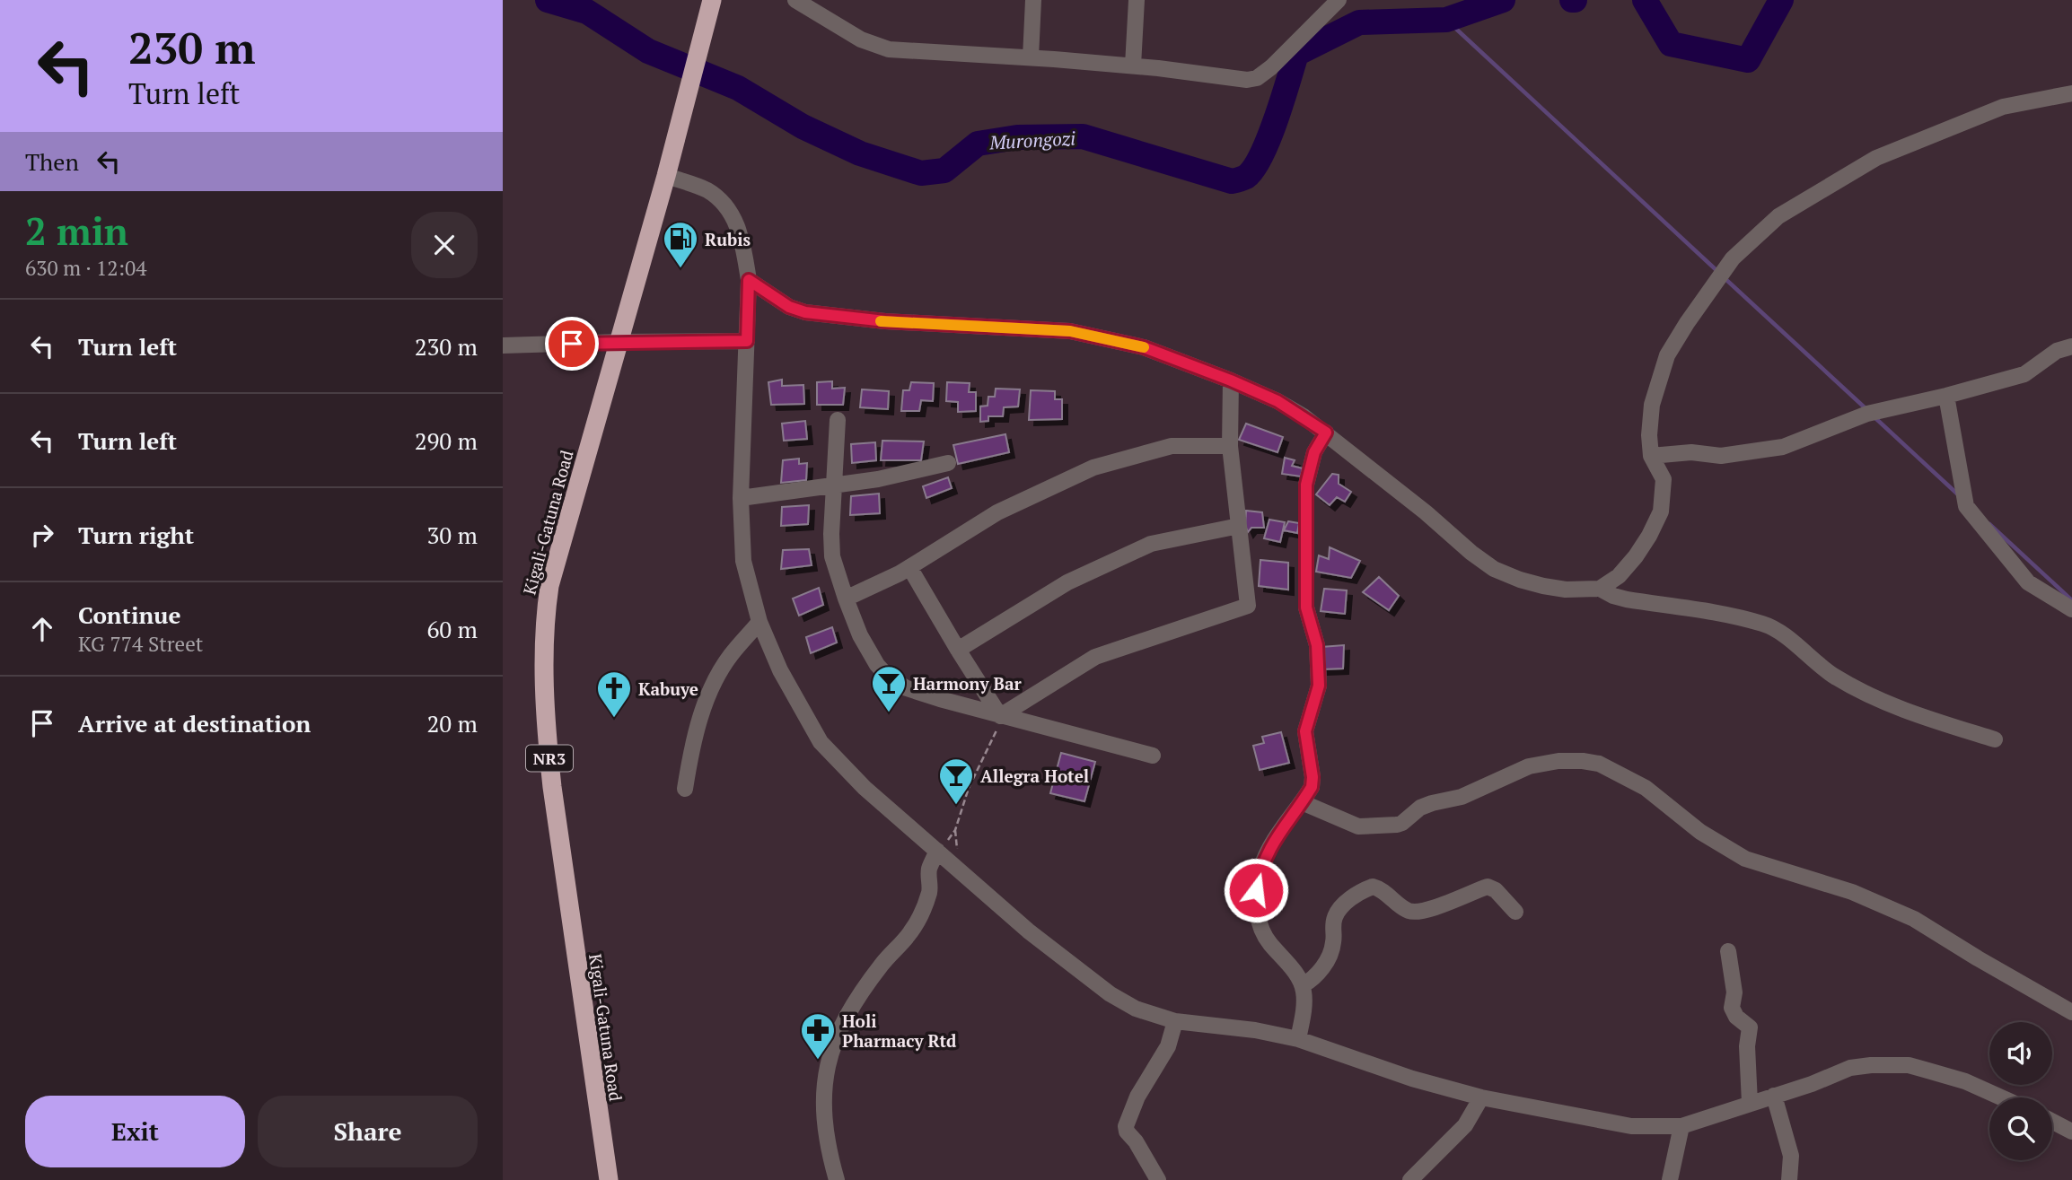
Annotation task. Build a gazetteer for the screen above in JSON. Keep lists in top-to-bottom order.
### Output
{
  "streets": {
    "highway": ["Kigali-Gatuna Road", "NR3"]
  },
  "water": ["Murongozi"],
  "places": {
    "fuel station": ["Rubis"],
    "bar": ["Harmony Bar", "Allegra Hotel"],
    "church": ["Kabuye"],
    "pharmacy": ["Holi Pharmacy Rtd"]
  },
  "page": {
    "turn": ["230 m", "Turn left"],
    "then": "Then",
    "heading": ["2 min", "630 m · 12:04"],
    "list": [
      {
        "name": "Turn left",
        "value": "230 m"
      },
      {
        "name": "Turn left",
        "value": "290 m"
      },
      {
        "name": "Turn right",
        "value": "30 m"
      },
      {
        "name": "Continue",
        "note": "KG 774 Street",
        "value": "60 m"
      },
      {
        "name": "Arrive at destination",
        "value": "20 m"
      }
    ],
    "buttons": ["Exit", "Share"]
  }
}
